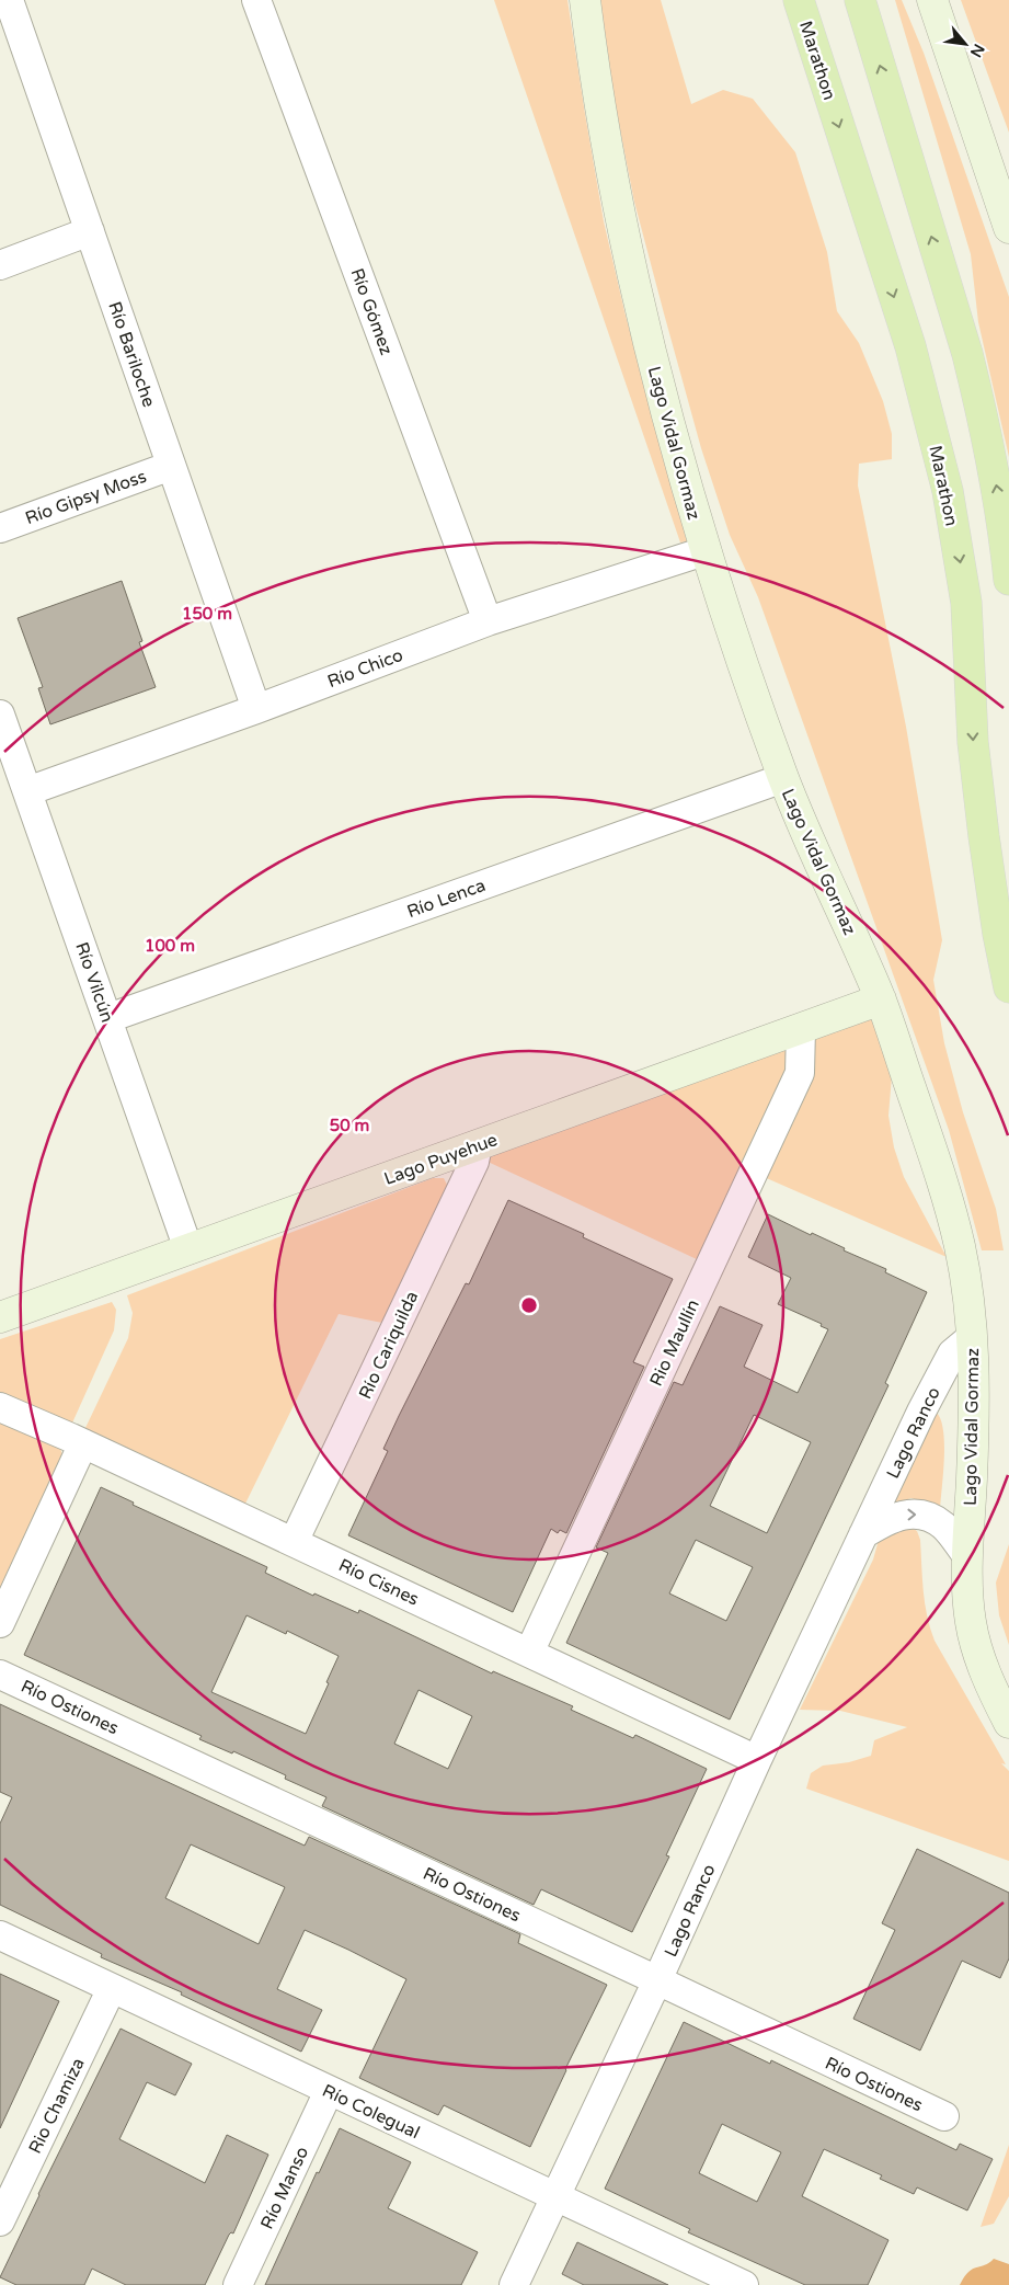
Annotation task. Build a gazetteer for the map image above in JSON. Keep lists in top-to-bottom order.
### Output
{
  "streets": {
    "main road": ["Marathon"],
    "street": [
      "Río Gómez",
      "Río Bariloche",
      "Lago Vidal Gormaz",
      "Río Gipsy Moss",
      "Río Chico",
      "Río Lenca",
      "Río Vilcún",
      "Lago Puyehue",
      "Rio Maullín",
      "Río Cariquilda",
      "Lago Ranco",
      "Río Cisnes",
      "Río Ostiones",
      "Rio Chamiza",
      "Río Colegual",
      "Río Manso"
    ]
  },
  "crossings": [
    ["Río Gómez", "Río Chico"],
    ["Río Bariloche", "Río Gipsy Moss"],
    ["Río Bariloche", "Río Chico"],
    ["Lago Vidal Gormaz", "Río Chico"],
    ["Lago Vidal Gormaz", "Río Lenca"],
    ["Lago Vidal Gormaz", "Lago Puyehue"],
    ["Lago Vidal Gormaz", "Lago Ranco"],
    ["Río Chico", "Río Vilcún"],
    ["Río Lenca", "Río Vilcún"],
    ["Río Vilcún", "Lago Puyehue"],
    ["Lago Puyehue", "Rio Maullín"],
    ["Lago Puyehue", "Río Cariquilda"],
    ["Rio Maullín", "Río Cisnes"],
    ["Río Cariquilda", "Río Cisnes"],
    ["Lago Ranco", "Río Cisnes"],
    ["Lago Ranco", "Río Ostiones"],
    ["Lago Ranco", "Río Colegual"],
    ["Rio Chamiza", "Río Colegual"],
    ["Río Colegual", "Río Manso"]
  ],
  "north": "bottom right",
  "rings": ["150 m", "100 m", "50 m"]
}
